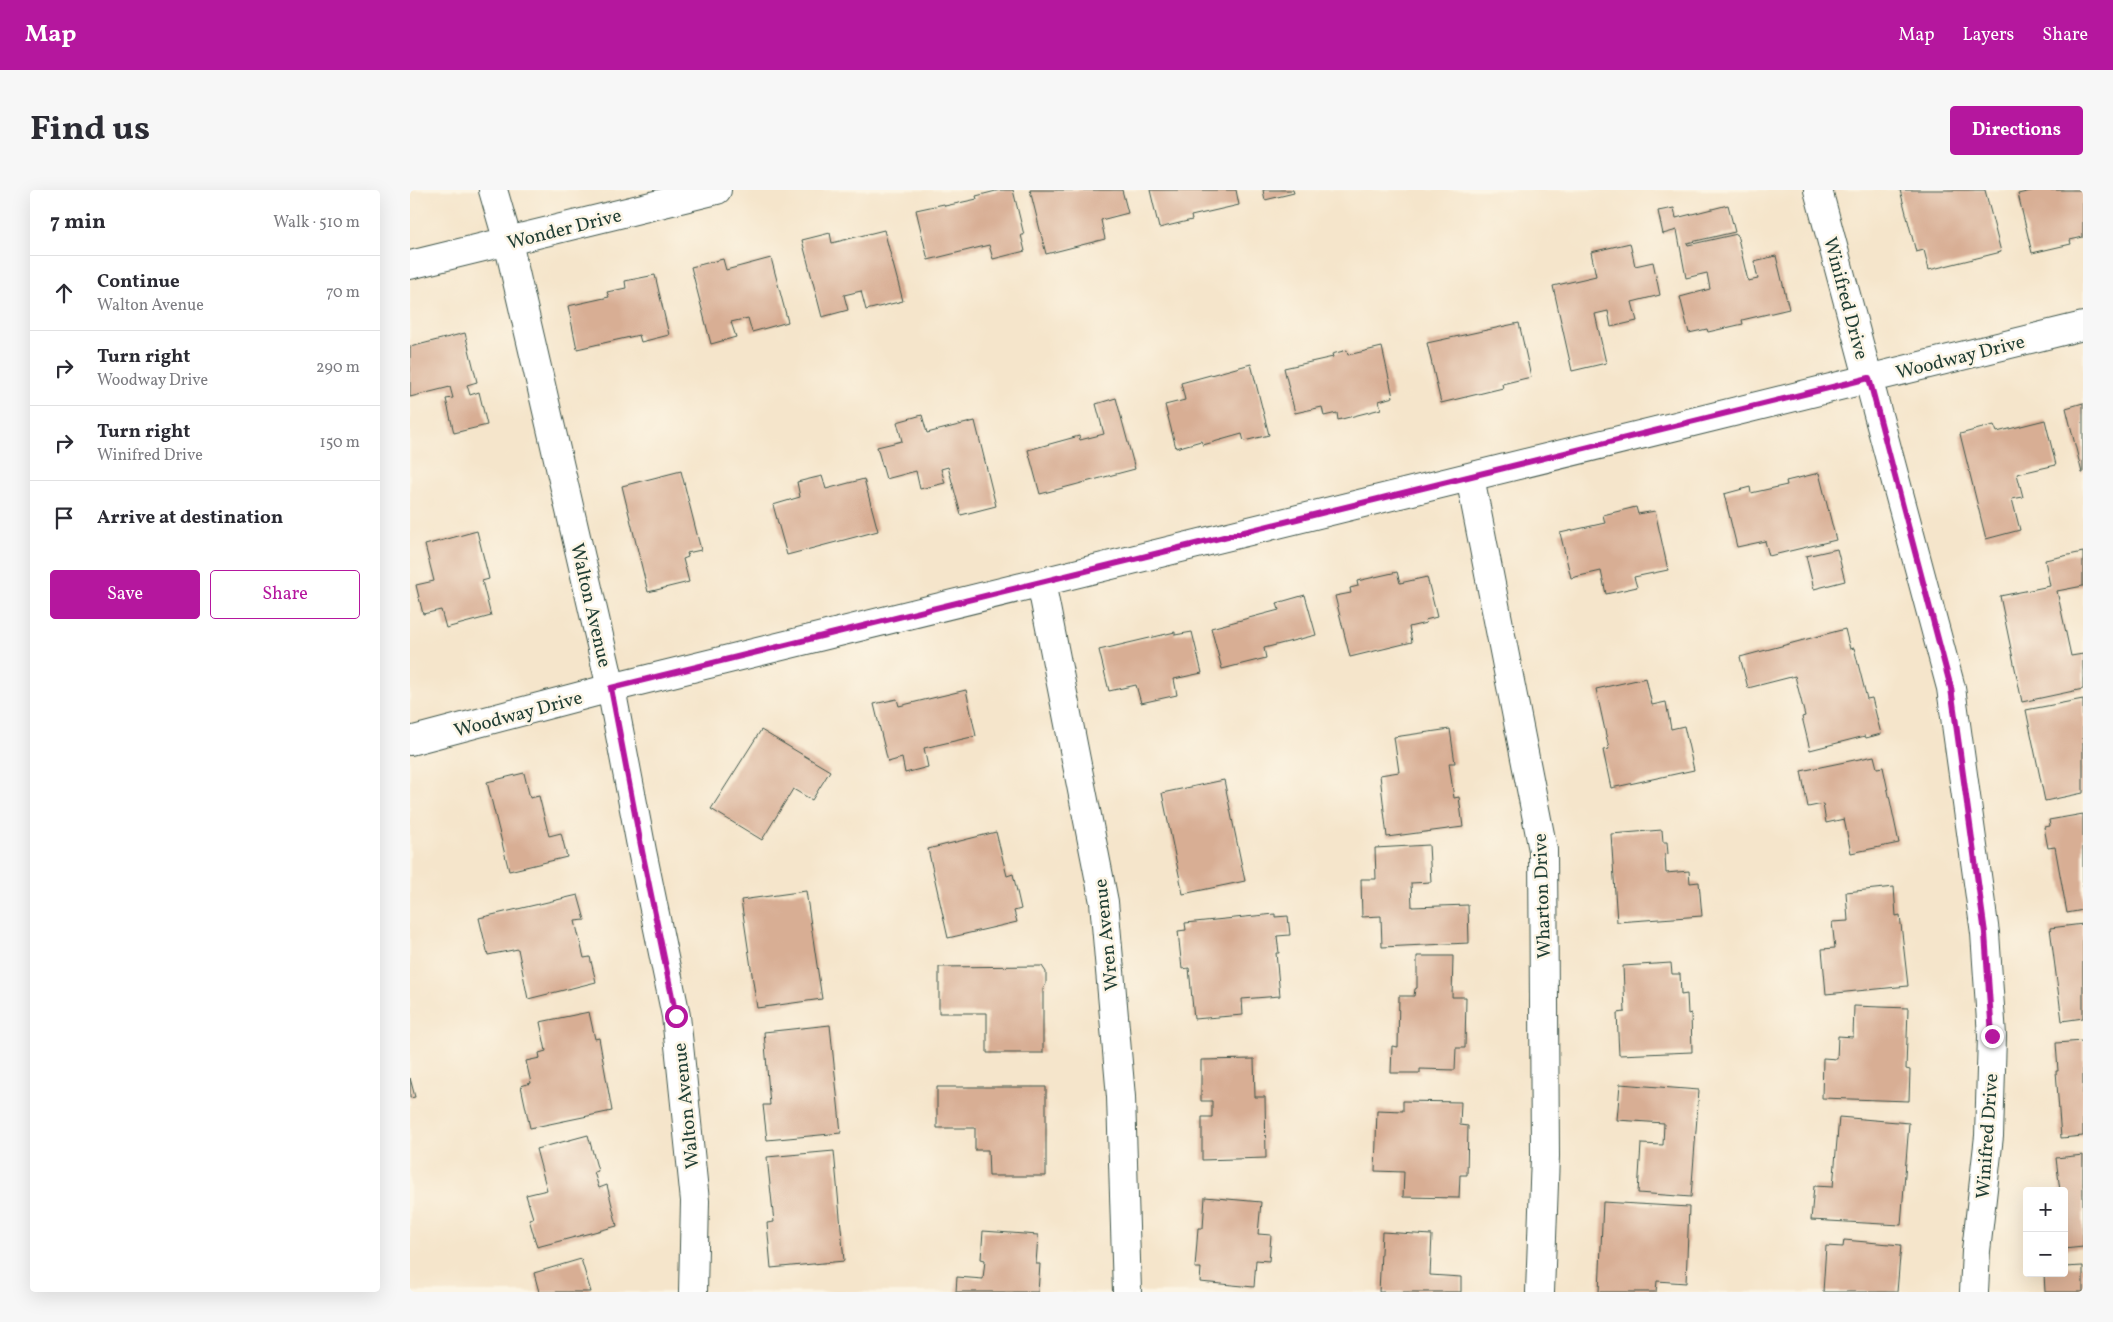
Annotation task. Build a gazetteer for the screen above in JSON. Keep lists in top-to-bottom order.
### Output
{
  "streets": {
    "street": [
      "Wonder Drive",
      "Winifred Drive",
      "Woodway Drive",
      "Walton Avenue",
      "Wharton Drive",
      "Wren Avenue"
    ]
  },
  "crossings": [
    ["Wonder Drive", "Walton Avenue"],
    ["Winifred Drive", "Woodway Drive"],
    ["Woodway Drive", "Walton Avenue"],
    ["Woodway Drive", "Wharton Drive"],
    ["Woodway Drive", "Wren Avenue"]
  ],
  "page": {
    "header": "Map",
    "nav": ["Map", "Layers", "Share"],
    "title": "Find us",
    "buttons": [
      "Directions",
      ["Save", "Share"]
    ],
    "heading": ["7 min", "Walk · 510 m"],
    "list": [
      ["Continue", "Walton Avenue", "70 m"],
      ["Turn right", "Woodway Drive", "290 m"],
      ["Turn right", "Winifred Drive", "150 m"],
      "Arrive at destination"
    ],
    "map_buttons": ["+", "−"]
  }
}
